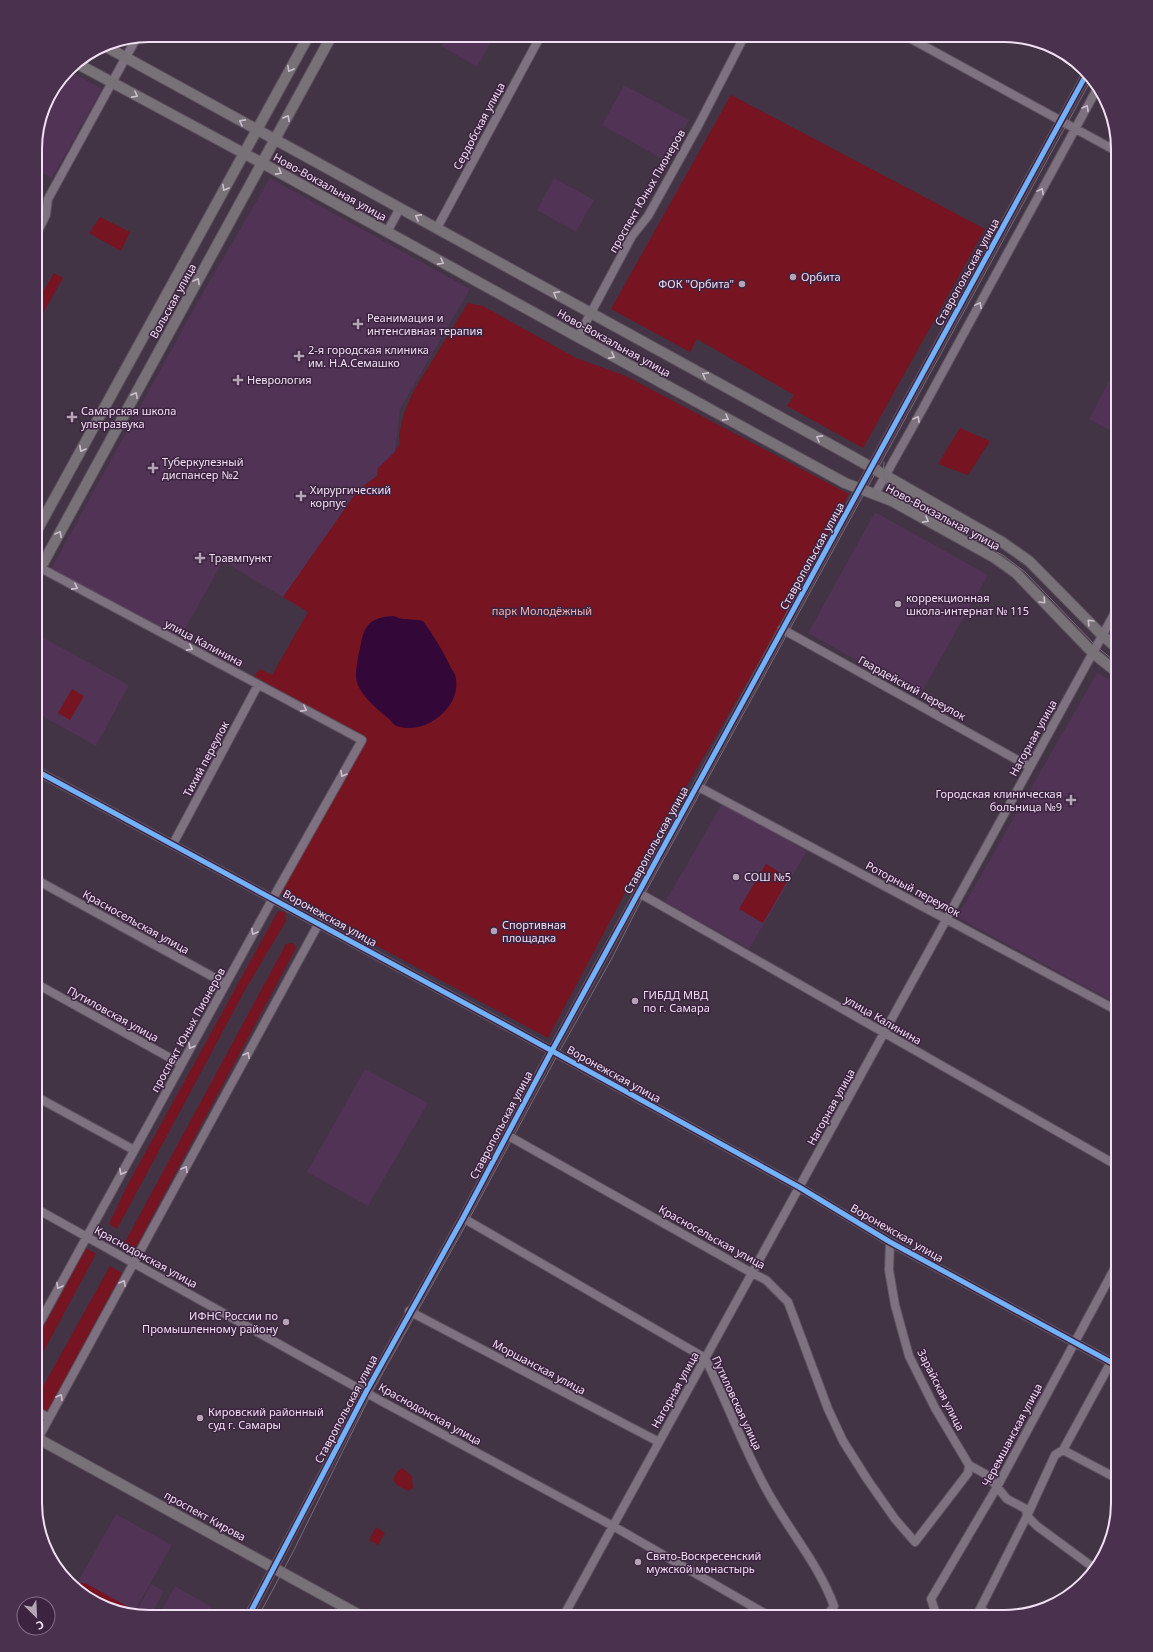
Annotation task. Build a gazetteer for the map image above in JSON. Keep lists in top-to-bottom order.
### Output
{
  "streets": {
    "main road": ["Ново-Вокзальная улица", "Вольская улица", "проспект Кирова"],
    "street": [
      "Сердобская улица",
      "проспект Юных Пионеров",
      "Ставропольская улица",
      "улица Калинина",
      "Гвардейский переулок",
      "Нагорная улица",
      "Тихий переулок",
      "Роторный переулок",
      "Воронежская улица",
      "Красносельская улица",
      "Путиловская улица",
      "Краснодонская улица",
      "Моршанская улица",
      "Зарайская улица",
      "Черемшанская улица"
    ]
  },
  "crossings": [
    ["Сердобская улица", "Ново-Вокзальная улица"],
    ["Ново-Вокзальная улица", "проспект Юных Пионеров"],
    ["Ново-Вокзальная улица", "Ставропольская улица"],
    ["Ново-Вокзальная улица", "Вольская улица"],
    ["Ново-Вокзальная улица", "Нагорная улица"],
    ["проспект Юных Пионеров", "улица Калинина"],
    ["проспект Юных Пионеров", "Воронежская улица"],
    ["проспект Юных Пионеров", "Красносельская улица"],
    ["проспект Юных Пионеров", "Путиловская улица"],
    ["проспект Юных Пионеров", "Краснодонская улица"],
    ["Ставропольская улица", "улица Калинина"],
    ["Ставропольская улица", "Гвардейский переулок"],
    ["Ставропольская улица", "Роторный переулок"],
    ["Ставропольская улица", "Воронежская улица"],
    ["Ставропольская улица", "Красносельская улица"],
    ["Ставропольская улица", "Путиловская улица"],
    ["Ставропольская улица", "Краснодонская улица"],
    ["Ставропольская улица", "Моршанская улица"],
    ["Ставропольская улица", "проспект Кирова"],
    ["улица Калинина", "Нагорная улица"],
    ["улица Калинина", "Тихий переулок"],
    ["Гвардейский переулок", "Нагорная улица"],
    ["Нагорная улица", "Роторный переулок"],
    ["Нагорная улица", "Воронежская улица"],
    ["Нагорная улица", "Красносельская улица"],
    ["Нагорная улица", "Путиловская улица"],
    ["Нагорная улица", "Краснодонская улица"],
    ["Нагорная улица", "Моршанская улица"],
    ["Тихий переулок", "Воронежская улица"],
    ["Воронежская улица", "Зарайская улица"],
    ["Воронежская улица", "Черемшанская улица"],
    ["Красносельская улица", "Зарайская улица"]
  ],
  "one_way": ["улица Калинина"],
  "parks": ["парк Молодёжный"],
  "places": {
    "other": [
      "Орбита",
      "ФОК \"Орбита\"",
      "коррекционная школа-интернат № 115",
      "СОШ №5",
      "Спортивная площадка",
      "ГИБДД МВД по г. Самара",
      "ИФНС России по Промышленному району",
      "Кировский районный суд г. Самары",
      "Свято-Воскресенский мужской монастырь"
    ],
    "health": [
      "Реанимация и интенсивная терапия",
      "2-я городская клиника им. Н.А.Семашко",
      "Неврология",
      "Самарская школа ультразвука",
      "Туберкулезный диспансер №2",
      "Хирургический корпус",
      "Травмпункт",
      "Городская клиническая больница №9"
    ]
  },
  "north": "bottom right"
}
